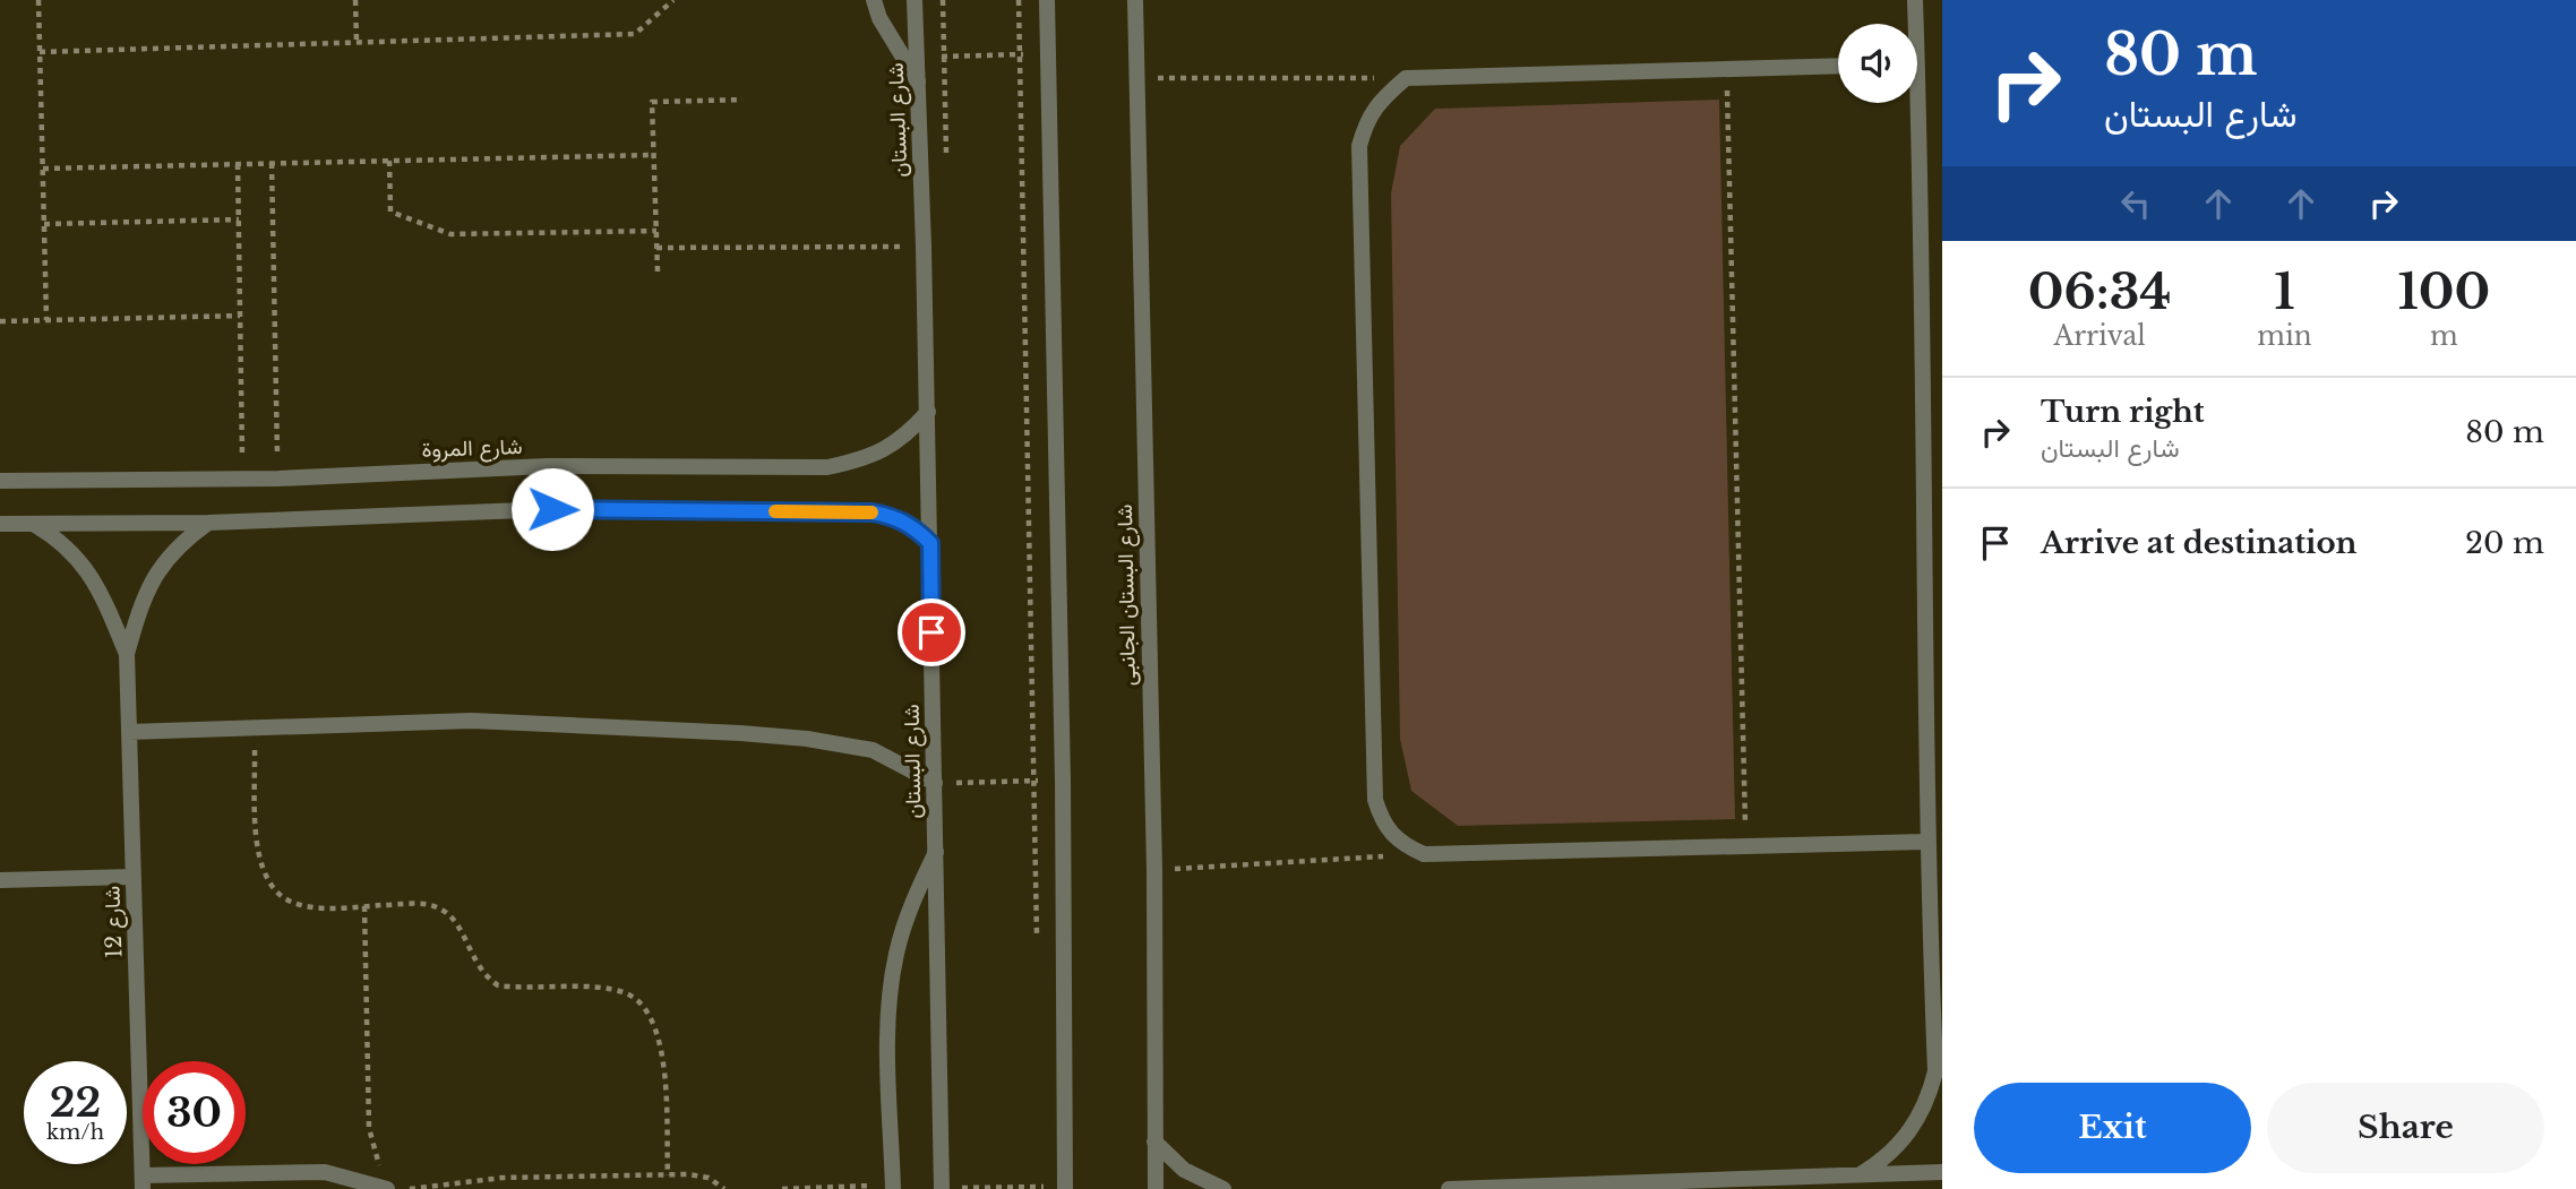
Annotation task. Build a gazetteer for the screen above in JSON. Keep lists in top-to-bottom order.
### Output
{
  "streets": {
    "street": [
      "شارع البستان",
      "شارع المروة",
      "شارع البستان الجانبى",
      "شارع 12"
    ]
  },
  "crossings": [
    ["شارع البستان", "شارع المروة"]
  ],
  "page": {
    "turn": ["80 m", "شارع البستان"],
    "eta": [
      "06:34",
      "Arrival",
      "1",
      "min",
      "100",
      "m"
    ],
    "list": [
      {
        "name": "Turn right",
        "note": "شارع البستان",
        "value": "80 m"
      },
      {
        "name": "Arrive at destination",
        "value": "20 m"
      }
    ],
    "speed": "22 km/h",
    "limit": "30",
    "buttons": ["Exit", "Share"]
  }
}
